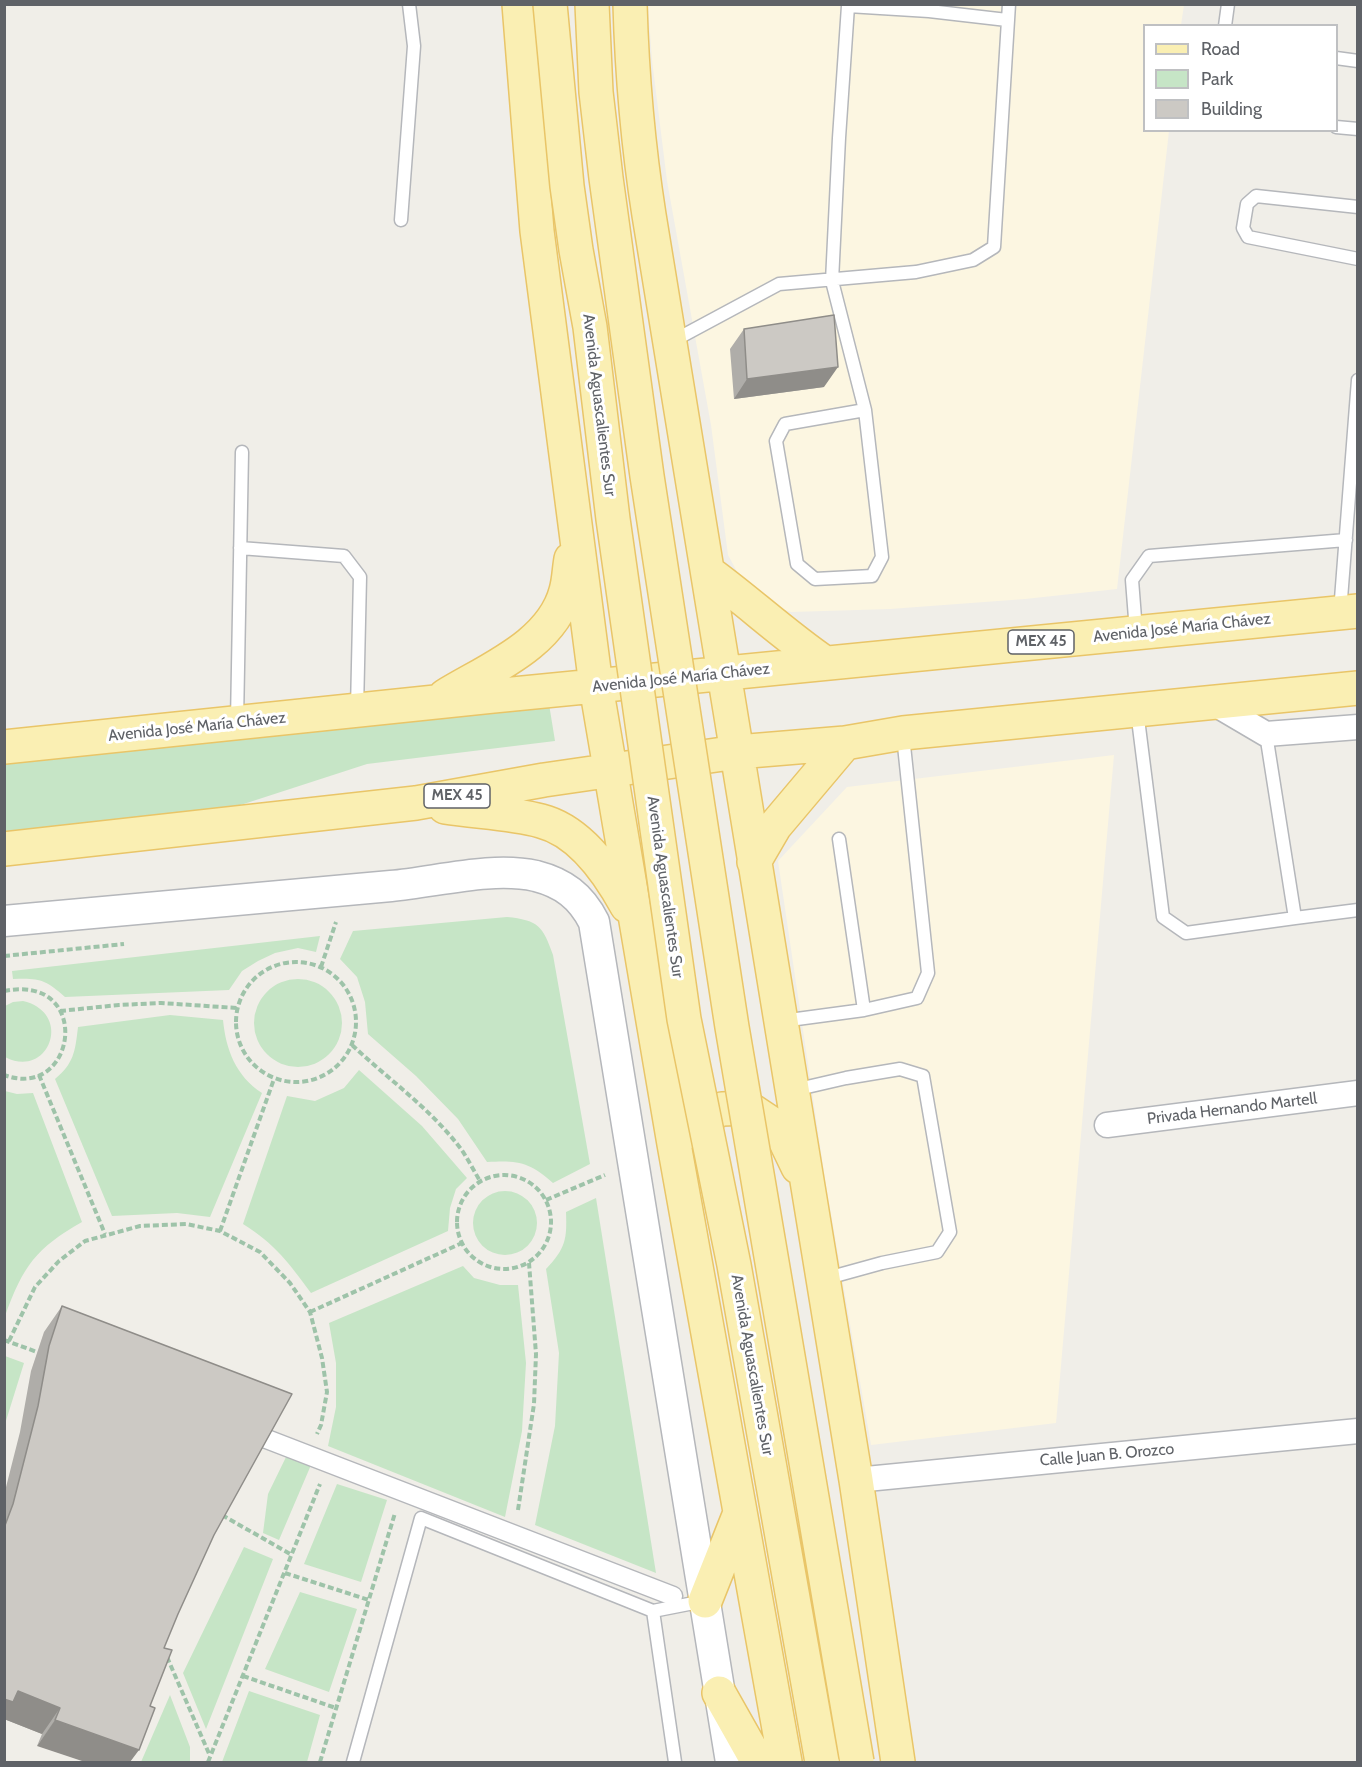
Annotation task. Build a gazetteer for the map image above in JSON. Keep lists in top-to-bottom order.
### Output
{
  "streets": {
    "main road": ["Avenida Aguascalientes Sur", "Avenida José María Chávez", "MEX 45"],
    "street": ["Privada Hernando Martell", "Calle Juan B. Orozco"]
  },
  "crossings": [
    ["Avenida Aguascalientes Sur", "Avenida José María Chávez"],
    ["Avenida Aguascalientes Sur", "MEX 45"]
  ],
  "legend": ["Road", "Park", "Building"]
}
